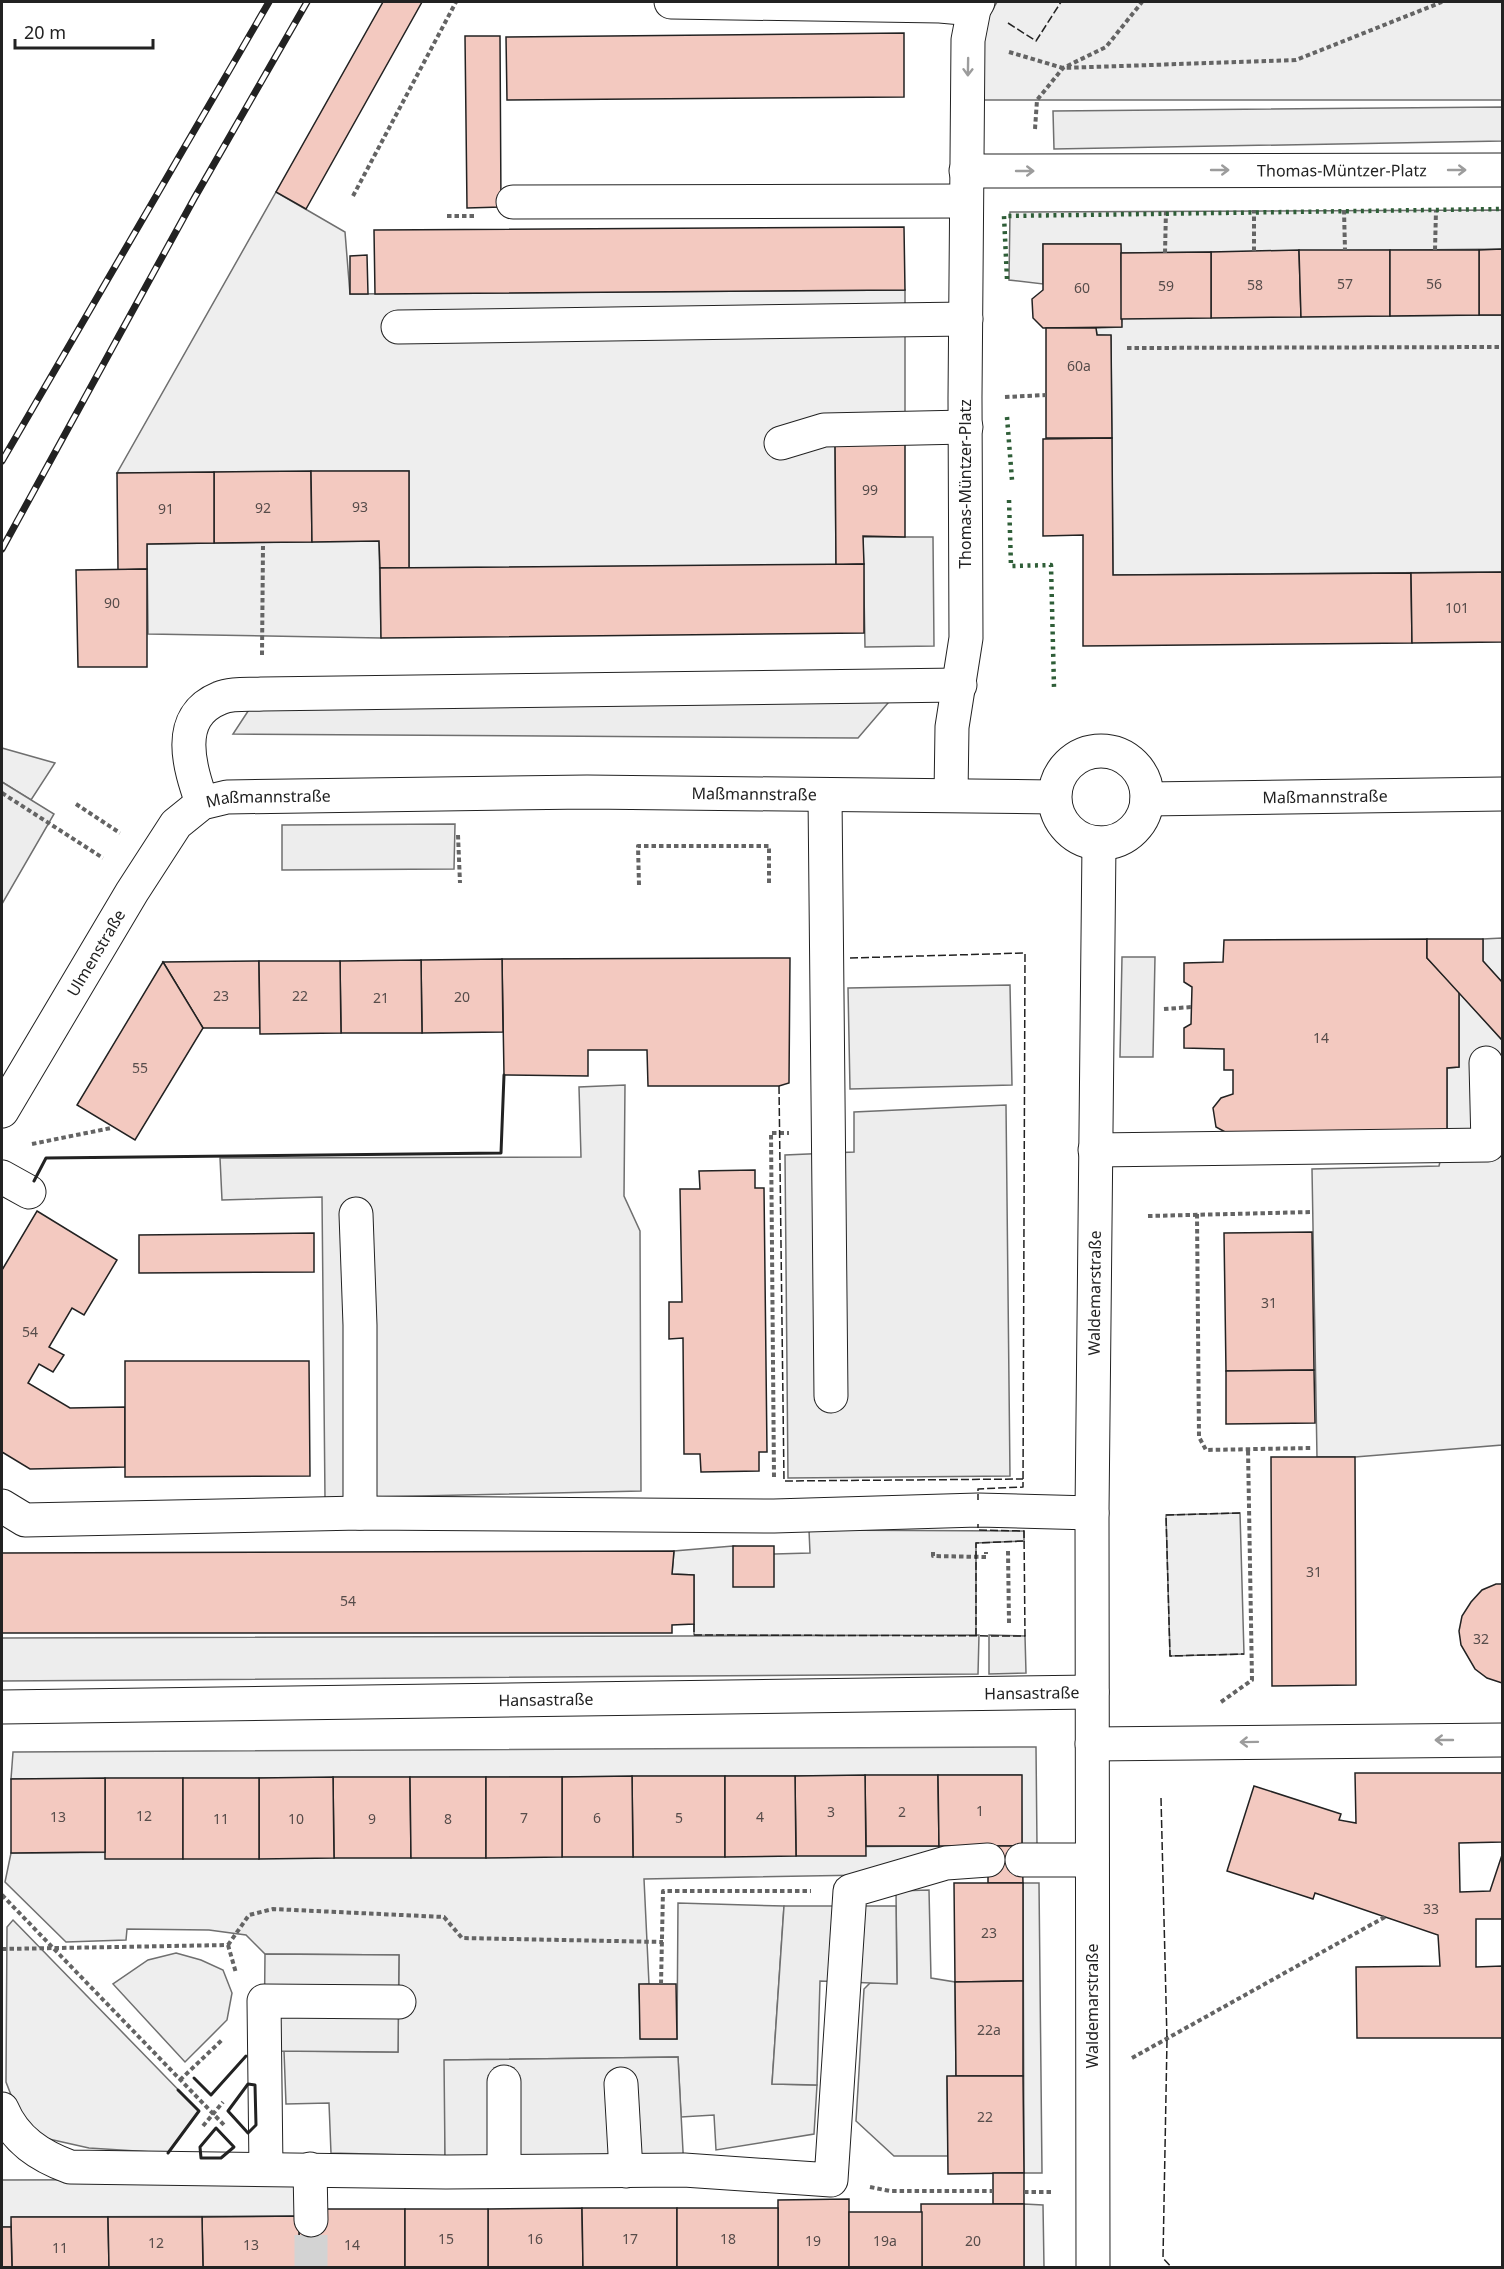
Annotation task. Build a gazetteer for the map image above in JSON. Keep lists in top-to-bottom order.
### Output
{
  "streets": {
    "street": [
      "Thomas-Müntzer-Platz",
      "Maßmannstraße",
      "Ulmenstraße",
      "Waldemarstraße",
      "Hansastraße"
    ]
  },
  "crossings": [
    ["Thomas-Müntzer-Platz", "Maßmannstraße"],
    ["Maßmannstraße", "Ulmenstraße"],
    ["Maßmannstraße", "Waldemarstraße"],
    ["Waldemarstraße", "Hansastraße"]
  ],
  "house_numbers": [
    "57",
    "56",
    "58",
    "59",
    "60",
    "60a",
    "99",
    "93",
    "92",
    "91",
    "90",
    "101",
    "23",
    "22",
    "20",
    "21",
    "14",
    "55",
    "31",
    "54",
    "31",
    "54",
    "32",
    "1",
    "3",
    "2",
    "12",
    "13",
    "4",
    "7",
    "6",
    "5",
    "11",
    "10",
    "9",
    "8",
    "33",
    "23",
    "22a",
    "22",
    "15",
    "16",
    "17",
    "18",
    "19",
    "19a",
    "20",
    "12",
    "13",
    "14",
    "11"
  ],
  "scale_bar": "20 m"
}
